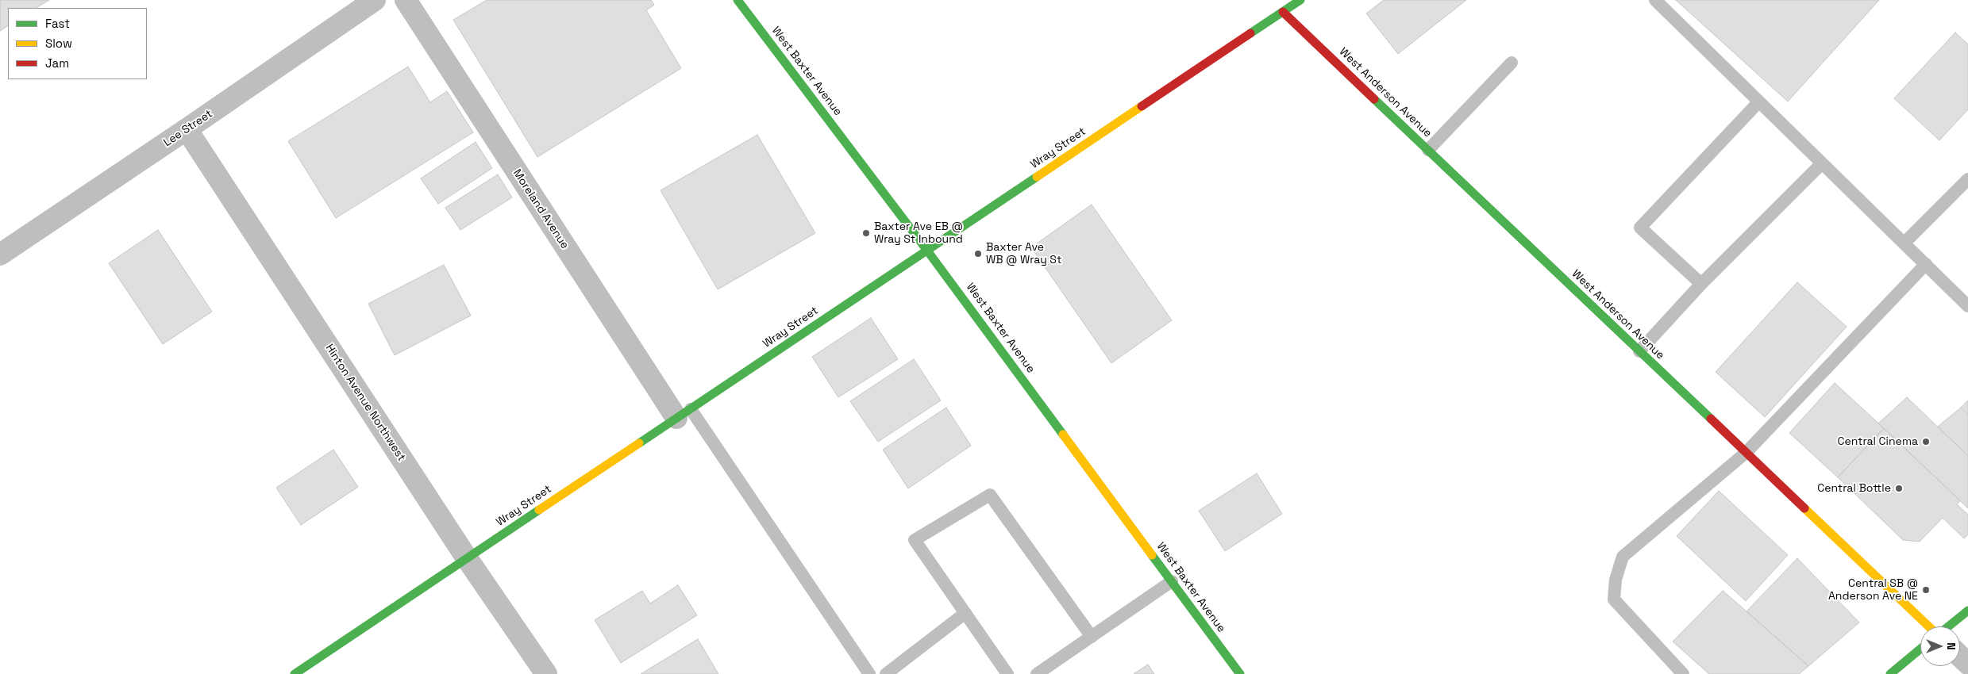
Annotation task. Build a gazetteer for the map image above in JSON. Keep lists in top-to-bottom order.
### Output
{
  "streets": {
    "street": [
      "West Baxter Avenue",
      "West Anderson Avenue",
      "Lee Street",
      "Wray Street",
      "Moreland Avenue",
      "Hinton Avenue Northwest"
    ]
  },
  "crossings": [
    ["West Baxter Avenue", "Wray Street"],
    ["West Anderson Avenue", "Wray Street"],
    ["Lee Street", "Hinton Avenue Northwest"],
    ["Wray Street", "Moreland Avenue"],
    ["Wray Street", "Hinton Avenue Northwest"]
  ],
  "places": [
    "Baxter Ave EB @ Wray St Inbound",
    "Baxter Ave WB @ Wray St",
    "Central Cinema",
    "Central Bottle",
    "Central SB @ Anderson Ave NE"
  ],
  "legend": ["Fast", "Slow", "Jam"],
  "north": "right"
}
